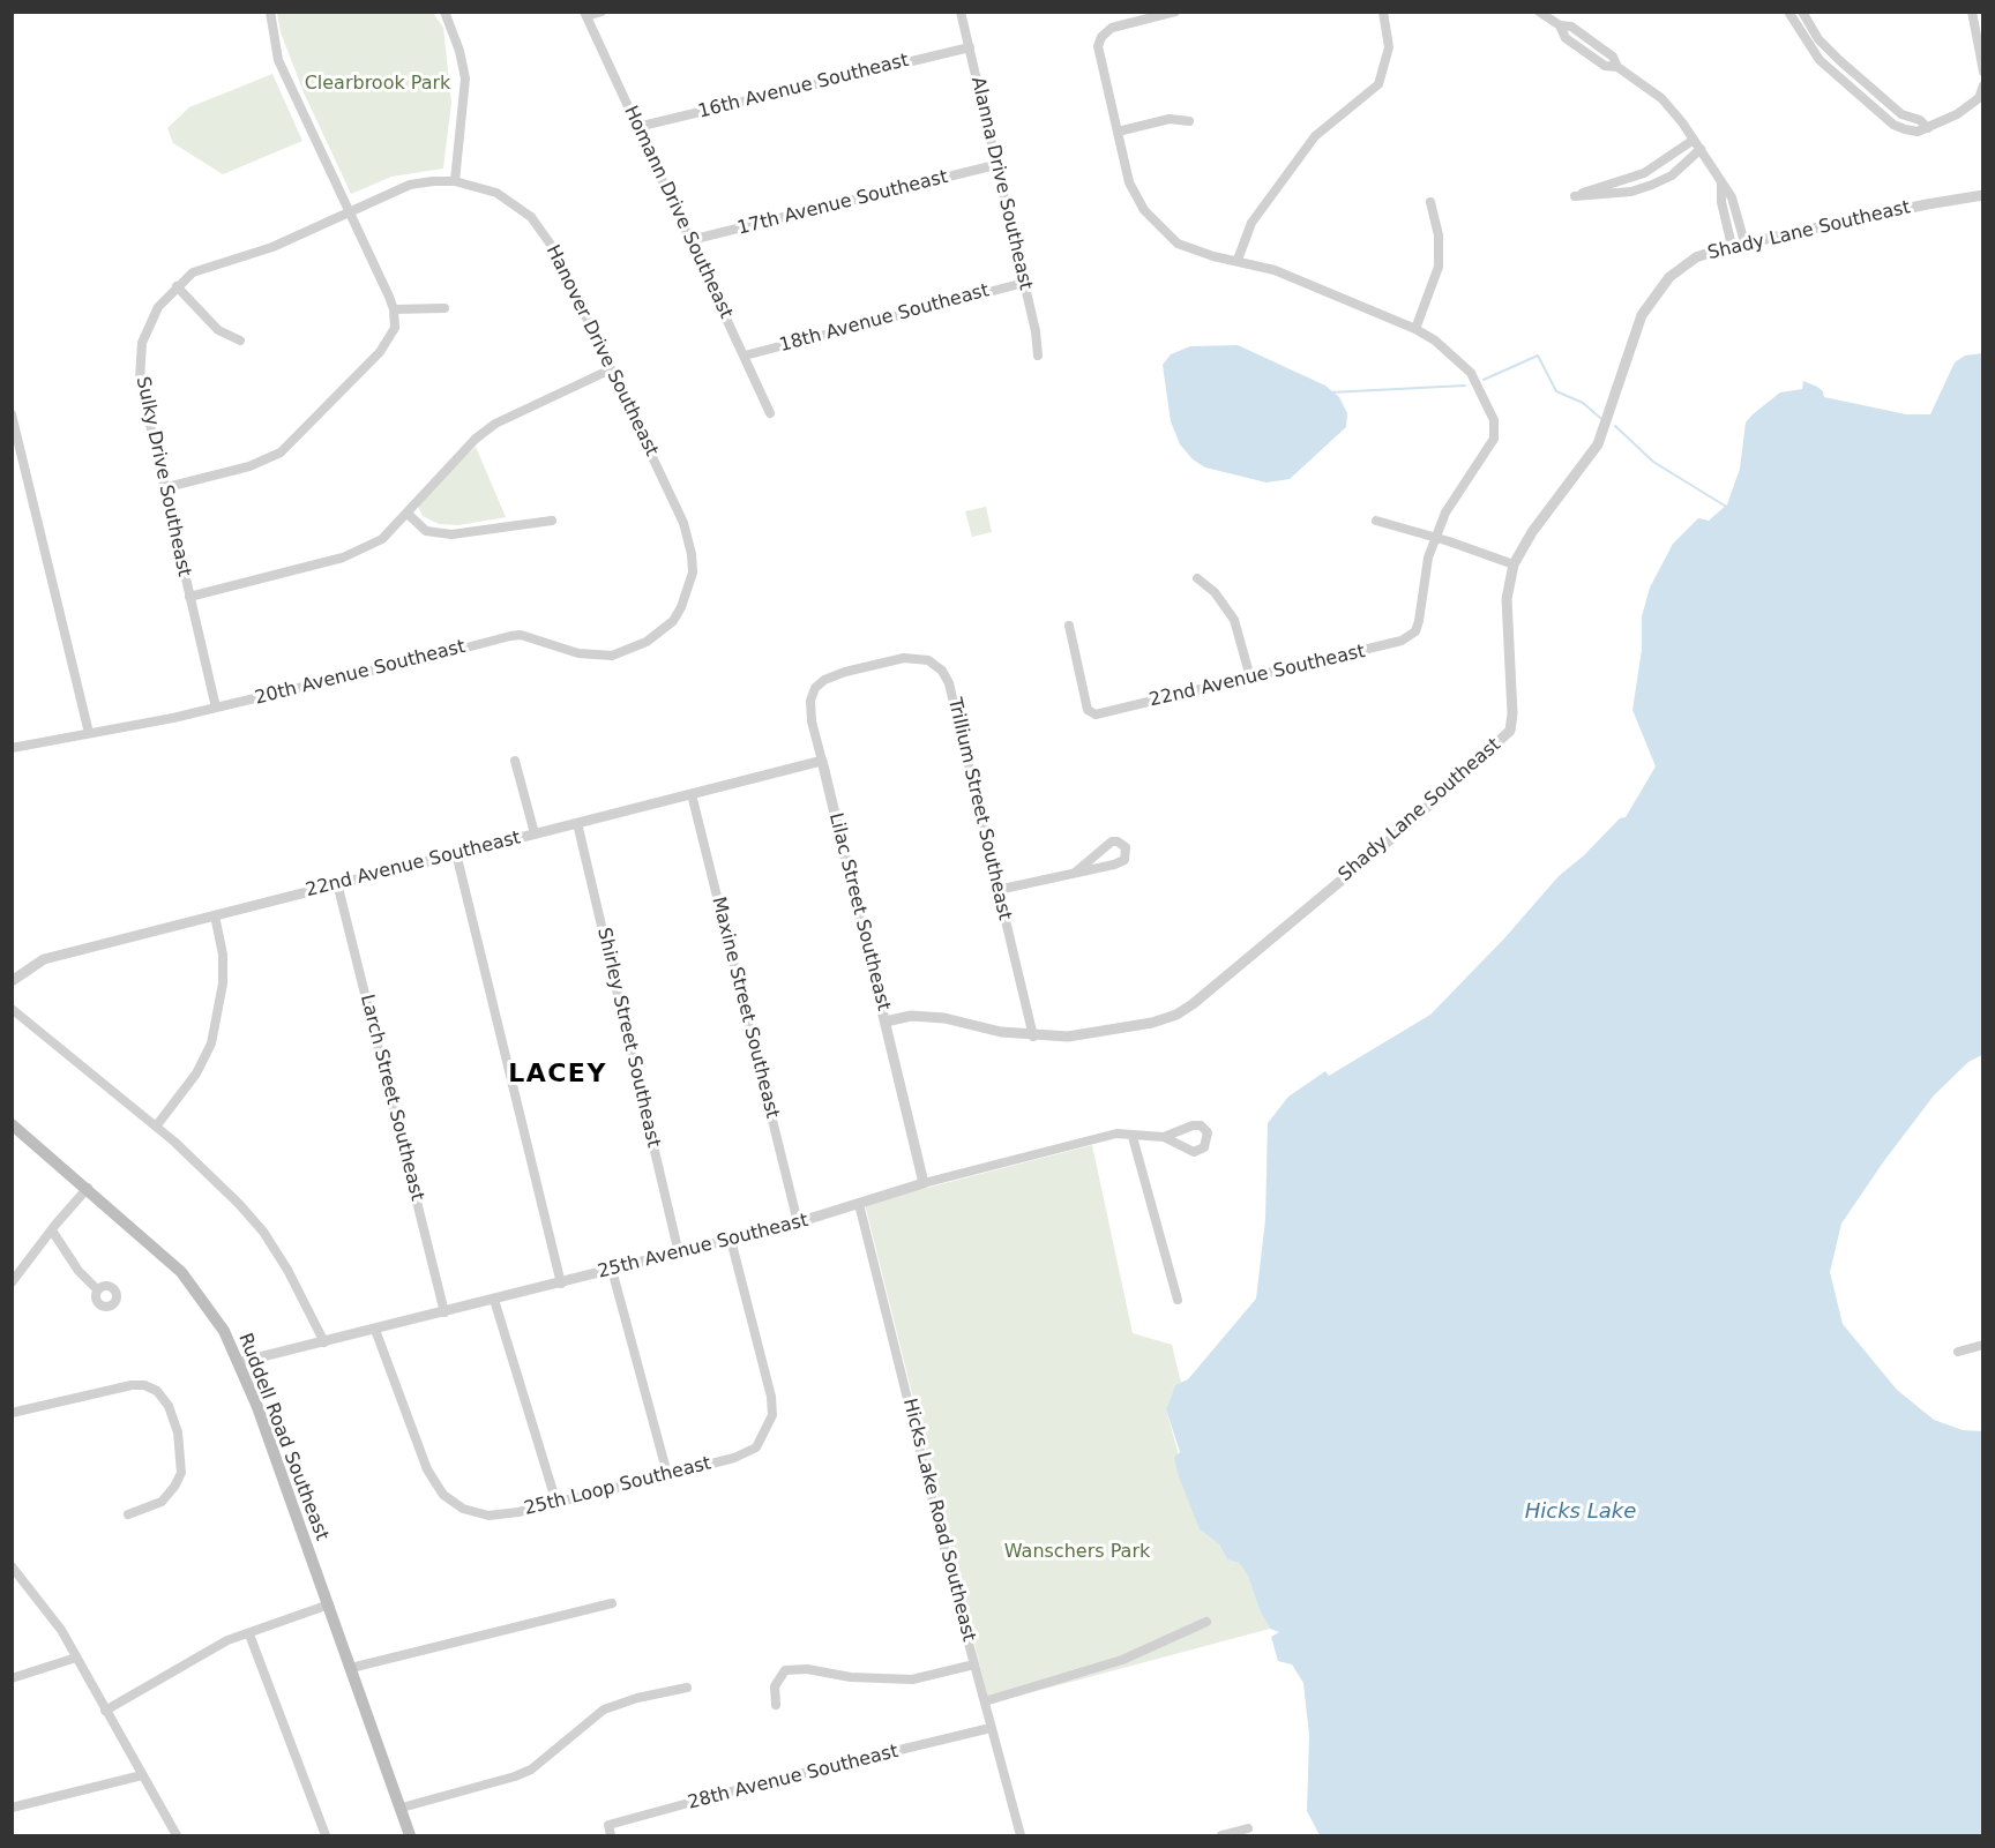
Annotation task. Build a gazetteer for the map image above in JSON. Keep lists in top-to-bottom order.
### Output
{
  "streets": {
    "main road": ["Ruddell Road Southeast"],
    "street": [
      "16th Avenue Southeast",
      "Alanna Drive Southeast",
      "17th Avenue Southeast",
      "Homann Drive Southeast",
      "Shady Lane Southeast",
      "18th Avenue Southeast",
      "Hanover Drive Southeast",
      "Sulky Drive Southeast",
      "20th Avenue Southeast",
      "22nd Avenue Southeast",
      "Trillium Street Southeast",
      "Lilac Street Southeast",
      "Maxine Street Southeast",
      "Shirley Street Southeast",
      "Larch Street Southeast",
      "25th Avenue Southeast",
      "25th Loop Southeast",
      "Hicks Lake Road Southeast",
      "28th Avenue Southeast"
    ]
  },
  "crossings": [
    ["16th Avenue Southeast", "Alanna Drive Southeast"],
    ["16th Avenue Southeast", "Homann Drive Southeast"],
    ["Alanna Drive Southeast", "17th Avenue Southeast"],
    ["Alanna Drive Southeast", "18th Avenue Southeast"],
    ["17th Avenue Southeast", "Homann Drive Southeast"],
    ["Homann Drive Southeast", "18th Avenue Southeast"],
    ["Shady Lane Southeast", "Trillium Street Southeast"],
    ["Shady Lane Southeast", "Lilac Street Southeast"],
    ["Hanover Drive Southeast", "Sulky Drive Southeast"],
    ["Hanover Drive Southeast", "20th Avenue Southeast"],
    ["Sulky Drive Southeast", "20th Avenue Southeast"],
    ["22nd Avenue Southeast", "Lilac Street Southeast"],
    ["22nd Avenue Southeast", "Maxine Street Southeast"],
    ["22nd Avenue Southeast", "Shirley Street Southeast"],
    ["22nd Avenue Southeast", "Larch Street Southeast"],
    ["Trillium Street Southeast", "Lilac Street Southeast"],
    ["Lilac Street Southeast", "25th Avenue Southeast"],
    ["Maxine Street Southeast", "25th Avenue Southeast"],
    ["Shirley Street Southeast", "25th Avenue Southeast"],
    ["Larch Street Southeast", "25th Avenue Southeast"],
    ["25th Avenue Southeast", "Ruddell Road Southeast"],
    ["25th Avenue Southeast", "25th Loop Southeast"],
    ["25th Avenue Southeast", "Hicks Lake Road Southeast"],
    ["Hicks Lake Road Southeast", "28th Avenue Southeast"]
  ],
  "districts": ["LACEY"],
  "water": ["Hicks Lake"],
  "parks": ["Clearbrook Park", "Wanschers Park"]
}
